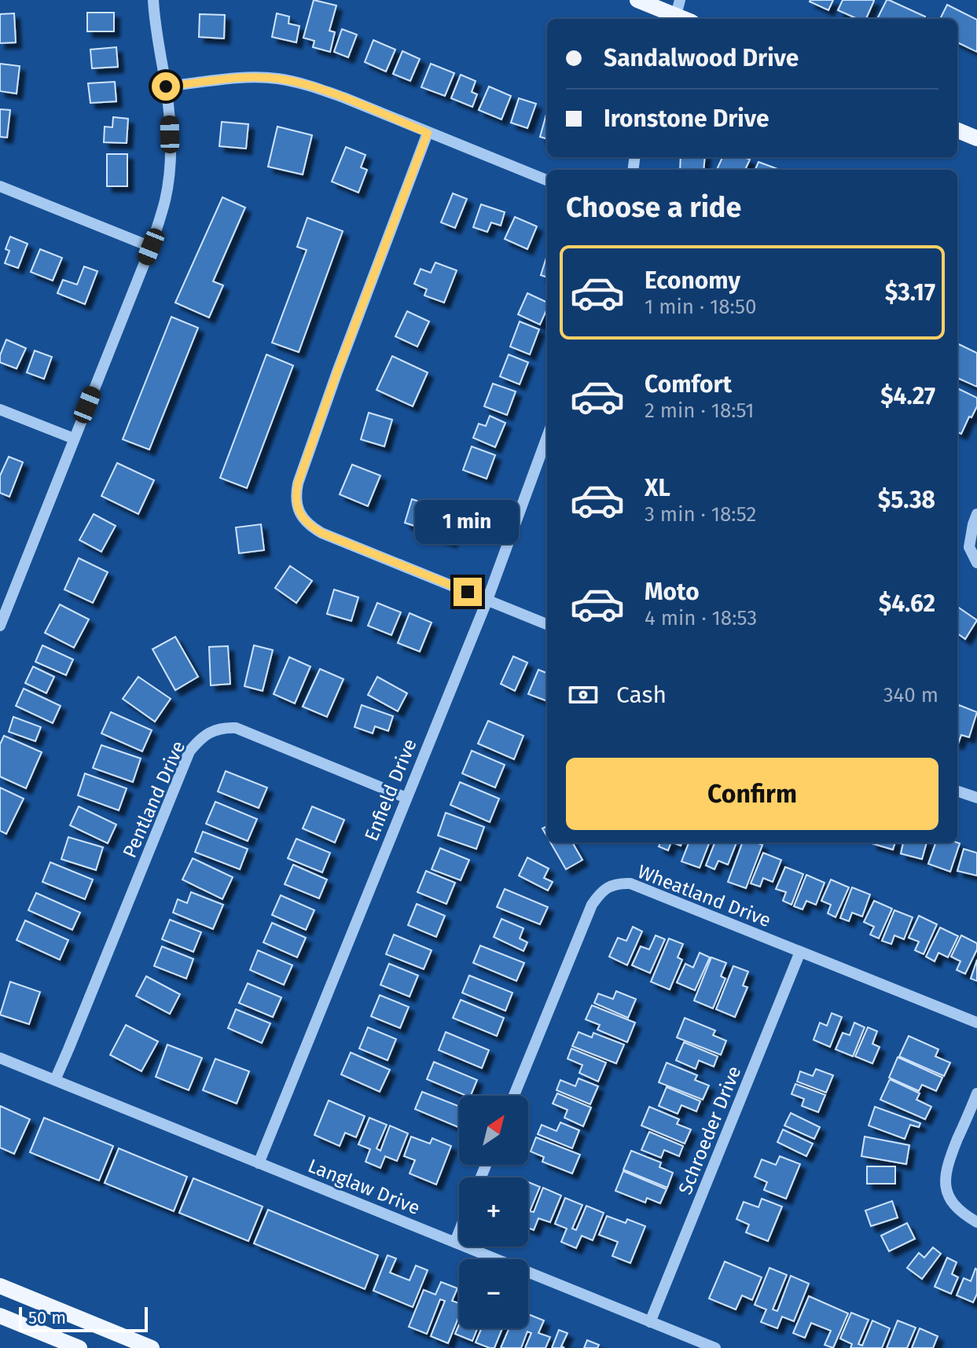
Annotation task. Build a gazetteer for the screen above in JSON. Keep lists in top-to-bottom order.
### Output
{
  "streets": {
    "street": [
      "Enfield Drive",
      "Pentland Drive",
      "Wheatland Drive",
      "Schroeder Drive",
      "Langlaw Drive"
    ]
  },
  "crossings": [
    ["Enfield Drive", "Pentland Drive"],
    ["Enfield Drive", "Langlaw Drive"],
    ["Pentland Drive", "Langlaw Drive"],
    ["Wheatland Drive", "Schroeder Drive"],
    ["Schroeder Drive", "Langlaw Drive"]
  ],
  "scale_bar": "50 m",
  "north": "top right",
  "page": {
    "banner": ["Sandalwood Drive", "Ironstone Drive"],
    "heading": "Choose a ride",
    "list": [
      {
        "name": "Economy",
        "note": "1 min · 18:50",
        "value": "$3.17"
      },
      {
        "name": "Comfort",
        "note": "2 min · 18:51",
        "value": "$4.27"
      },
      {
        "name": "XL",
        "note": "3 min · 18:52",
        "value": "$5.38"
      },
      {
        "name": "Moto",
        "note": "4 min · 18:53",
        "value": "$4.62"
      }
    ],
    "bubble": "1 min",
    "pay": ["Cash", "340 m"],
    "buttons": "Confirm",
    "map_buttons": ["+", "−"],
    "scale": "50 m"
  }
}
